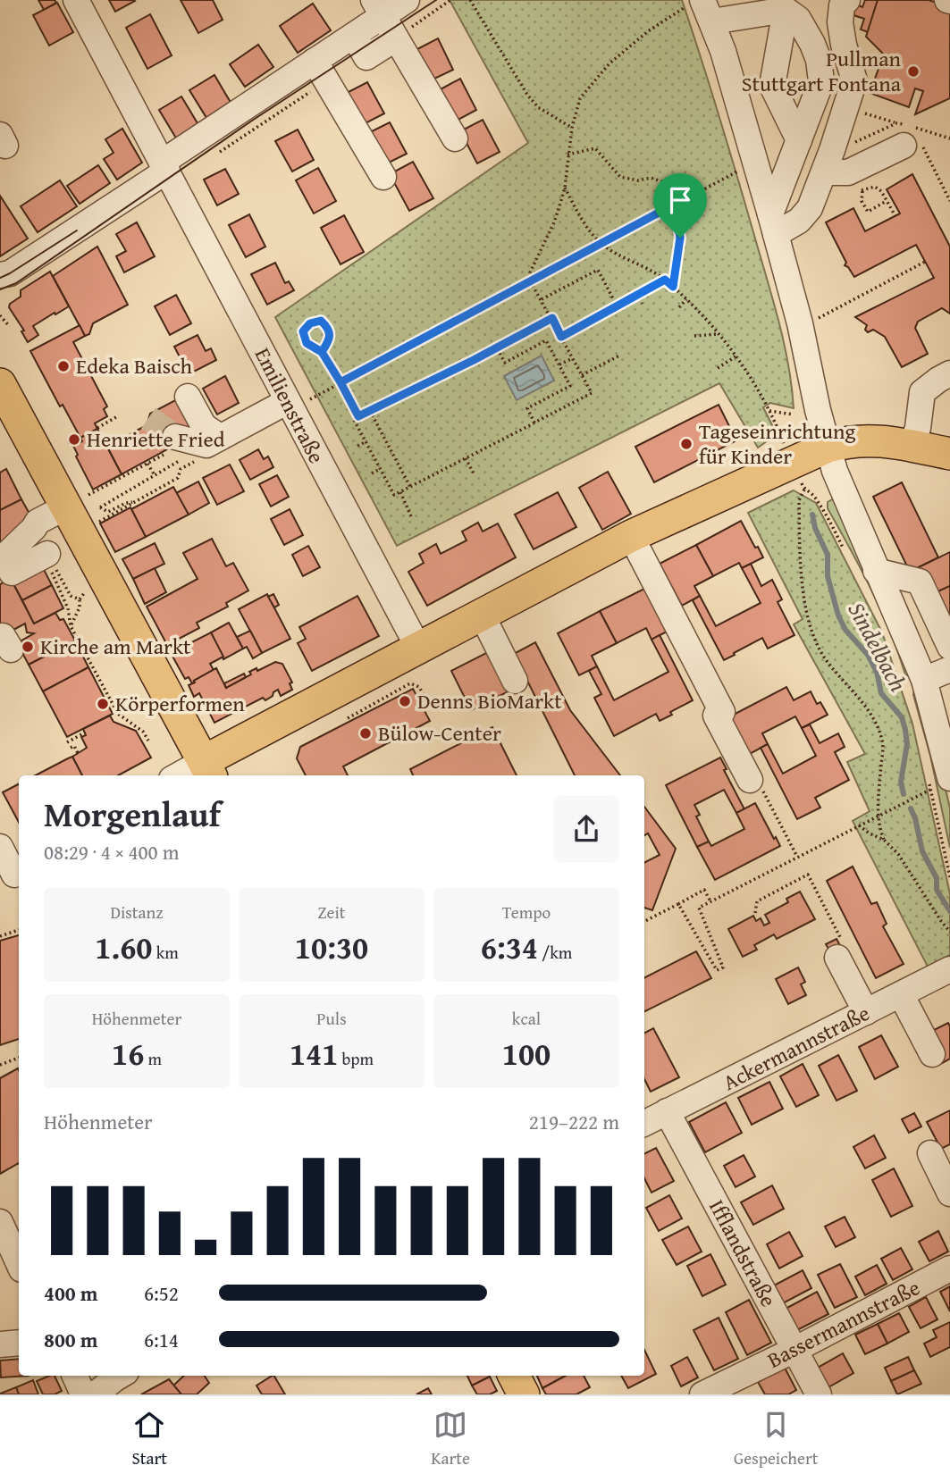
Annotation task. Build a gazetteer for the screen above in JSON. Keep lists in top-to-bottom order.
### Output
{
  "streets": {
    "street": [
      "Emilienstraße",
      "Ackermannstraße",
      "Ifflandstraße",
      "Bassermannstraße"
    ]
  },
  "crossings": [
    ["Ackermannstraße", "Ifflandstraße"],
    ["Ifflandstraße", "Bassermannstraße"]
  ],
  "water": ["Sindelbach"],
  "places": [
    "Pullman Stuttgart Fontana",
    "Edeka Baisch",
    "Henriette Fried",
    "Tageseinrichtung für Kinder",
    "Kirche am Markt",
    "Denns BioMarkt",
    "Körperformen",
    "Bülow-Center"
  ],
  "page": {
    "heading": ["Morgenlauf", "08:29 · 4 × 400 m"],
    "stats": [
      ["Distanz", "1.60 km"],
      ["Zeit", "10:30"],
      ["Tempo", "6:34 /km"],
      ["Höhenmeter", "16 m"],
      ["Puls", "141 bpm"],
      ["kcal", "100"]
    ],
    "chart": ["Höhenmeter", "219–222 m"],
    "list": [
      {
        "name": "400 m",
        "note": "6:52"
      },
      {
        "name": "800 m",
        "note": "6:14"
      }
    ],
    "tabs": ["Start", "Karte", "Gespeichert"]
  }
}
